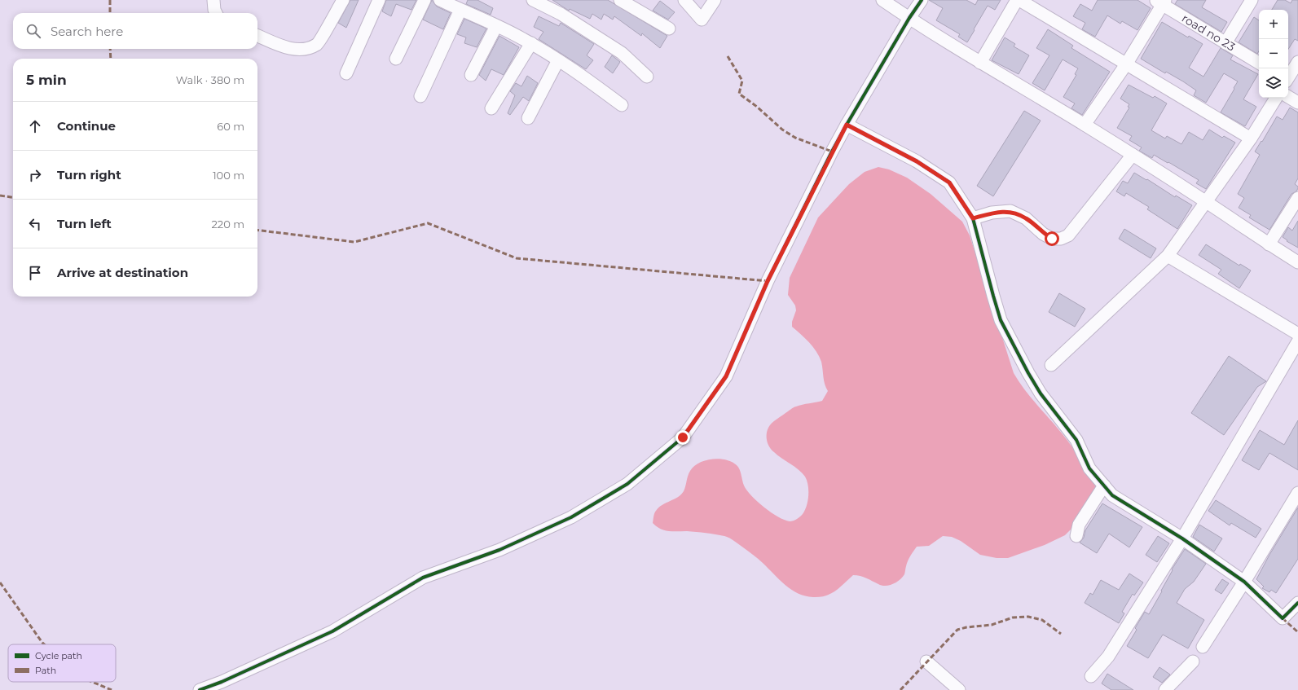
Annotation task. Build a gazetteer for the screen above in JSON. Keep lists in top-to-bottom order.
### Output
{
  "streets": {
    "street": ["road no 23"]
  },
  "legend": ["Cycle path", "Path"],
  "page": {
    "map_buttons": ["+", "−"],
    "search": "Search here",
    "heading": ["5 min", "Walk · 380 m"],
    "list": [
      ["Continue", "60 m"],
      ["Turn right", "100 m"],
      ["Turn left", "220 m"],
      "Arrive at destination"
    ]
  }
}
